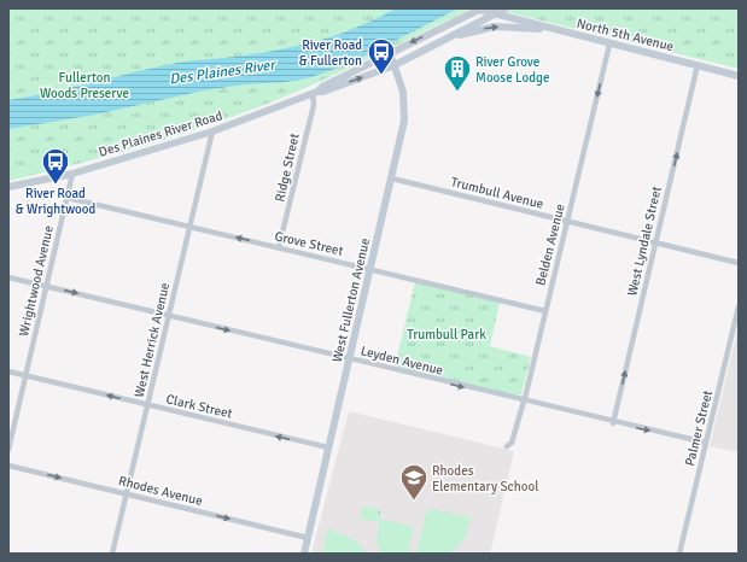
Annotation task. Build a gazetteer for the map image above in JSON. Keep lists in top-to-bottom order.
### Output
{
  "streets": {
    "main road": ["North 5th Avenue", "Des Plaines River Road", "West Fullerton Avenue"],
    "street": [
      "Ridge Street",
      "Trumbull Avenue",
      "West Lyndale Street",
      "Grove Street",
      "Belden Avenue",
      "Wrightwood Avenue",
      "West Herrick Avenue",
      "Leyden Avenue",
      "Clark Street",
      "Palmer Street",
      "Rhodes Avenue"
    ]
  },
  "crossings": [
    ["North 5th Avenue", "Des Plaines River Road"],
    ["North 5th Avenue", "West Lyndale Street"],
    ["North 5th Avenue", "Belden Avenue"],
    ["Des Plaines River Road", "Ridge Street"],
    ["Des Plaines River Road", "Wrightwood Avenue"],
    ["Des Plaines River Road", "West Fullerton Avenue"],
    ["Des Plaines River Road", "West Herrick Avenue"],
    ["Ridge Street", "Grove Street"],
    ["Trumbull Avenue", "West Lyndale Street"],
    ["Trumbull Avenue", "Belden Avenue"],
    ["Trumbull Avenue", "West Fullerton Avenue"],
    ["West Lyndale Street", "Leyden Avenue"],
    ["Grove Street", "Belden Avenue"],
    ["Grove Street", "Wrightwood Avenue"],
    ["Grove Street", "West Fullerton Avenue"],
    ["Grove Street", "West Herrick Avenue"],
    ["Belden Avenue", "Leyden Avenue"],
    ["Wrightwood Avenue", "Leyden Avenue"],
    ["Wrightwood Avenue", "Clark Street"],
    ["West Fullerton Avenue", "Leyden Avenue"],
    ["West Fullerton Avenue", "Clark Street"],
    ["West Fullerton Avenue", "Rhodes Avenue"],
    ["West Herrick Avenue", "Leyden Avenue"],
    ["West Herrick Avenue", "Clark Street"],
    ["West Herrick Avenue", "Rhodes Avenue"],
    ["Leyden Avenue", "Palmer Street"]
  ],
  "one_way": [
    "West Lyndale Street",
    "Belden Avenue",
    "Leyden Avenue",
    "Clark Street",
    "Rhodes Avenue"
  ],
  "water": ["Des Plaines River"],
  "parks": ["Fullerton Woods Preserve", "Trumbull Park"],
  "places": {
    "bus stop": ["River Road & Fullerton", "River Road & Wrightwood"],
    "building": ["River Grove Moose Lodge"],
    "school or university": ["Rhodes Elementary School"]
  }
}
